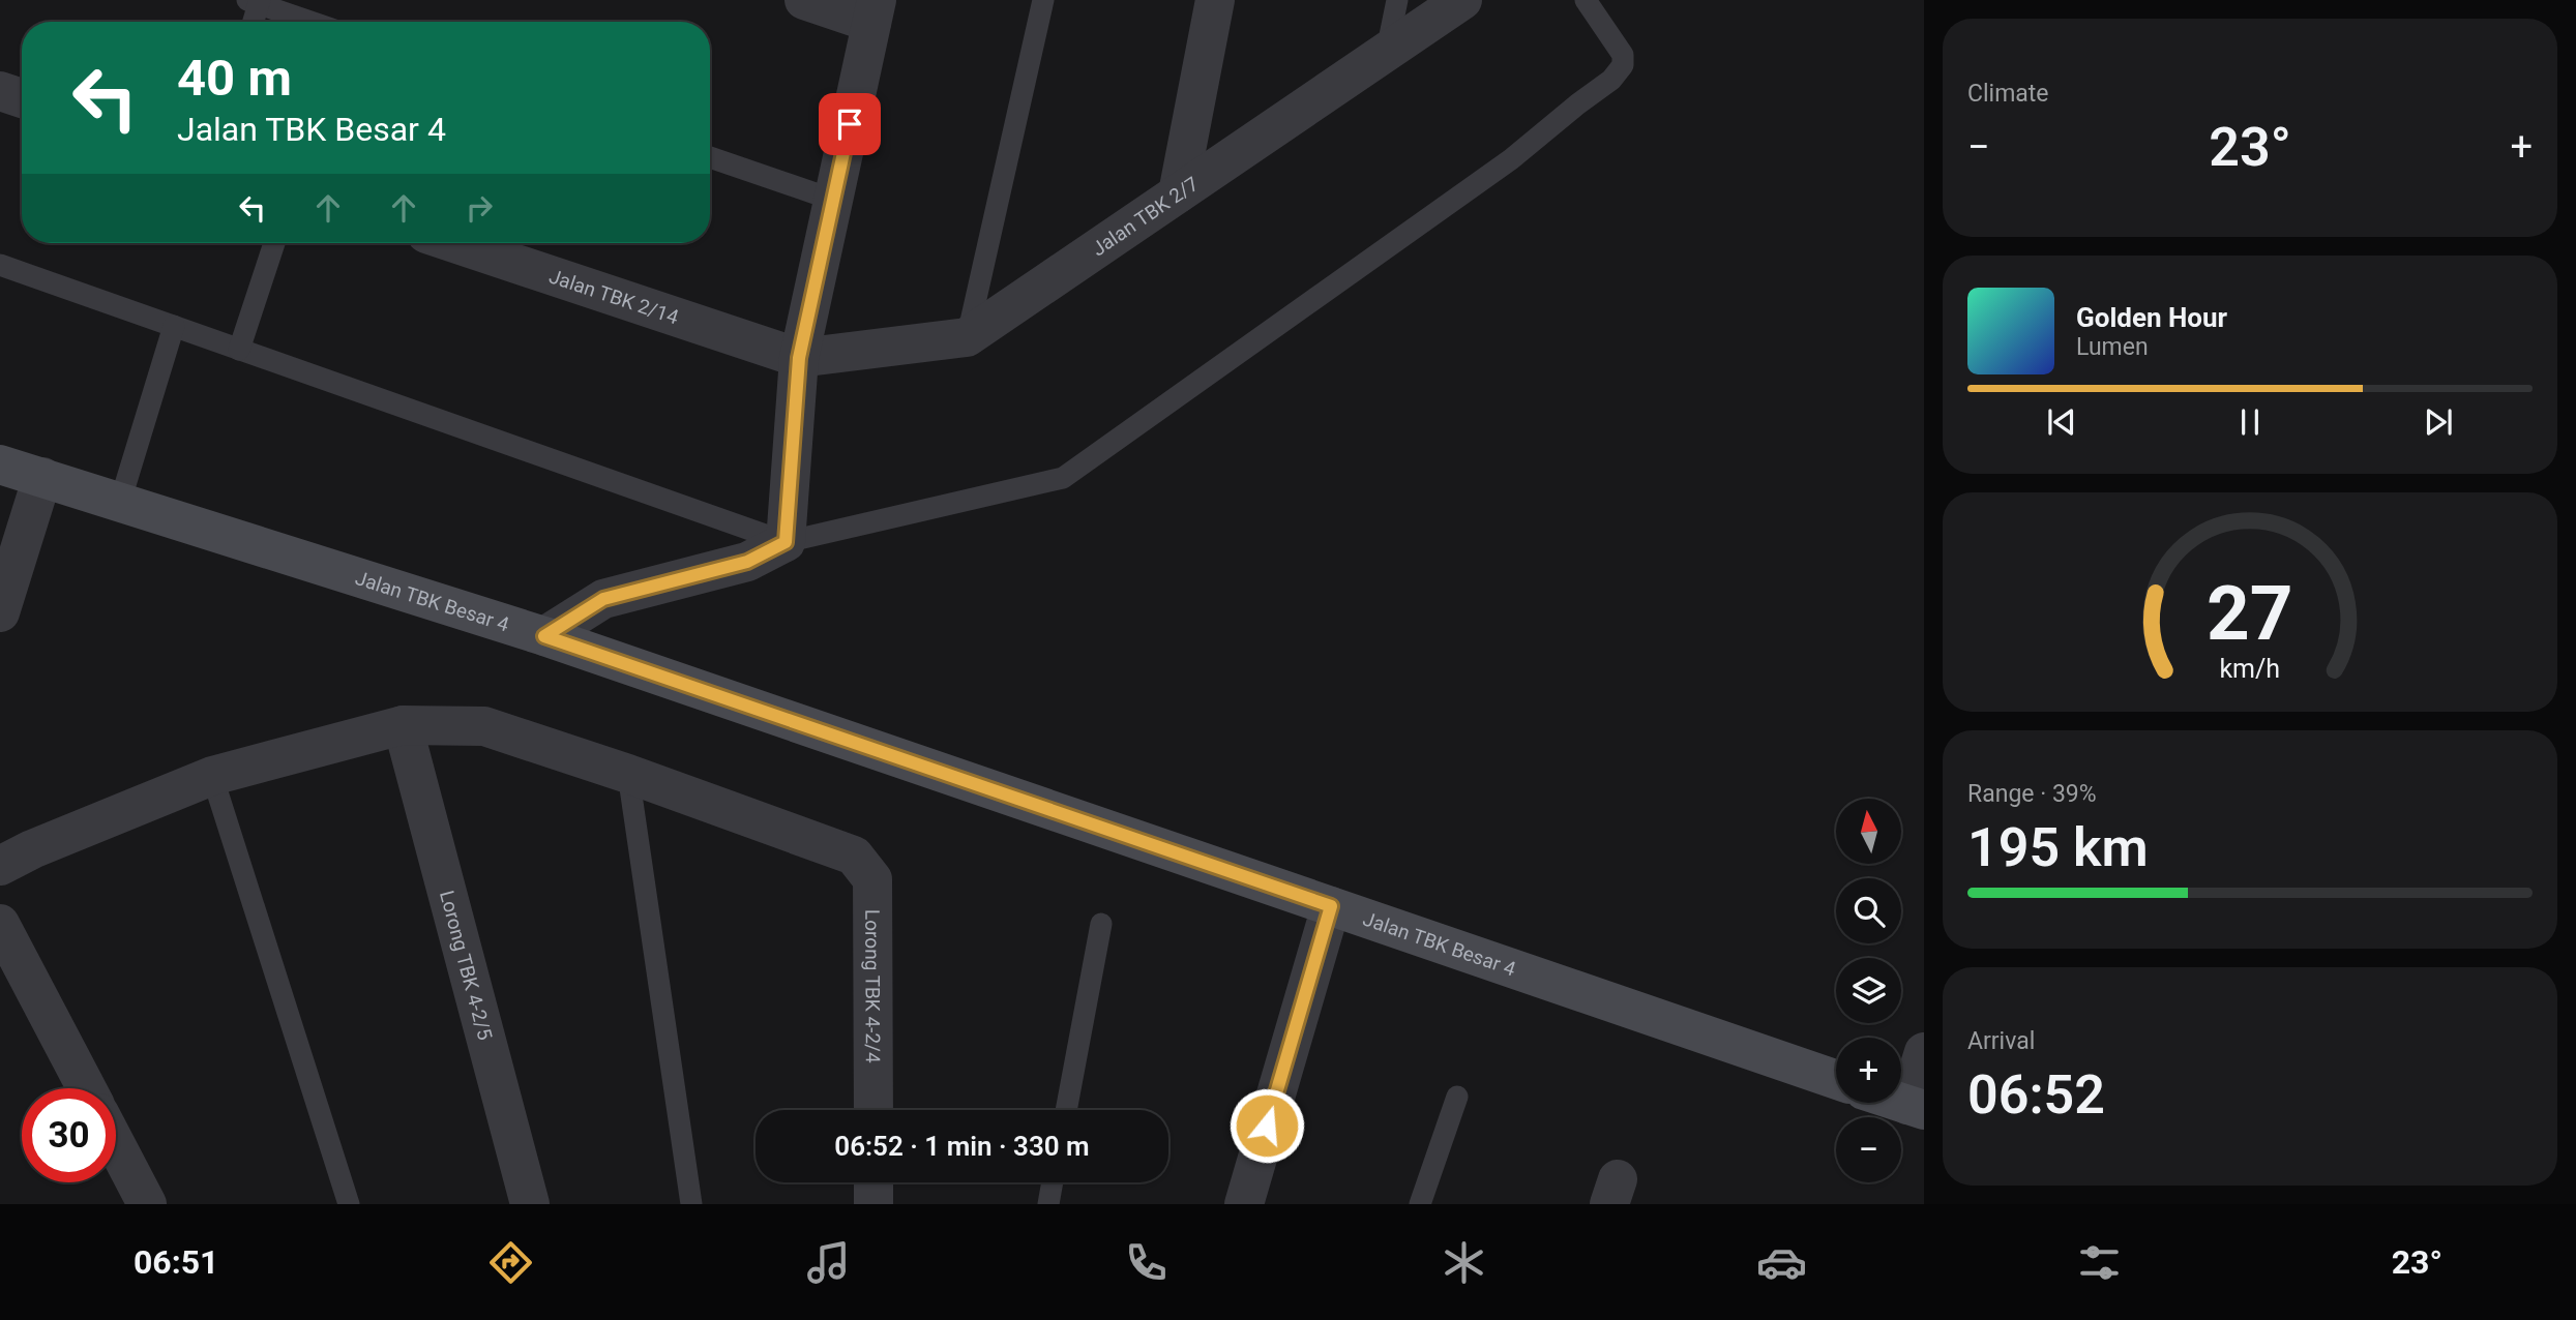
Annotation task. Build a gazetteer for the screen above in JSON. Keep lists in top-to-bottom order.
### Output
{
  "streets": {
    "street": [
      "Jalan TBK 2/7",
      "Jalan TBK 2/14",
      "Jalan TBK Besar 4",
      "Lorong TBK 4-2/5",
      "Lorong TBK 4-2/4"
    ]
  },
  "crossings": [
    ["Jalan TBK 2/7", "Jalan TBK 2/14"]
  ],
  "north": "top",
  "page": {
    "tile": [
      "Climate",
      ["Range · 39%", "195 km"],
      ["Arrival", "06:52"]
    ],
    "turn": ["40 m", "Jalan TBK Besar 4"],
    "heat": ["−", "23°", "+"],
    "song": ["Golden Hour", "Lumen"],
    "map_buttons": ["+", "−"],
    "limit": "30",
    "trip": "06:52 · 1 min · 330 m",
    "tabs": ["06:51", "23°"],
    "gauge": ["27", "km/h"]
  }
}
